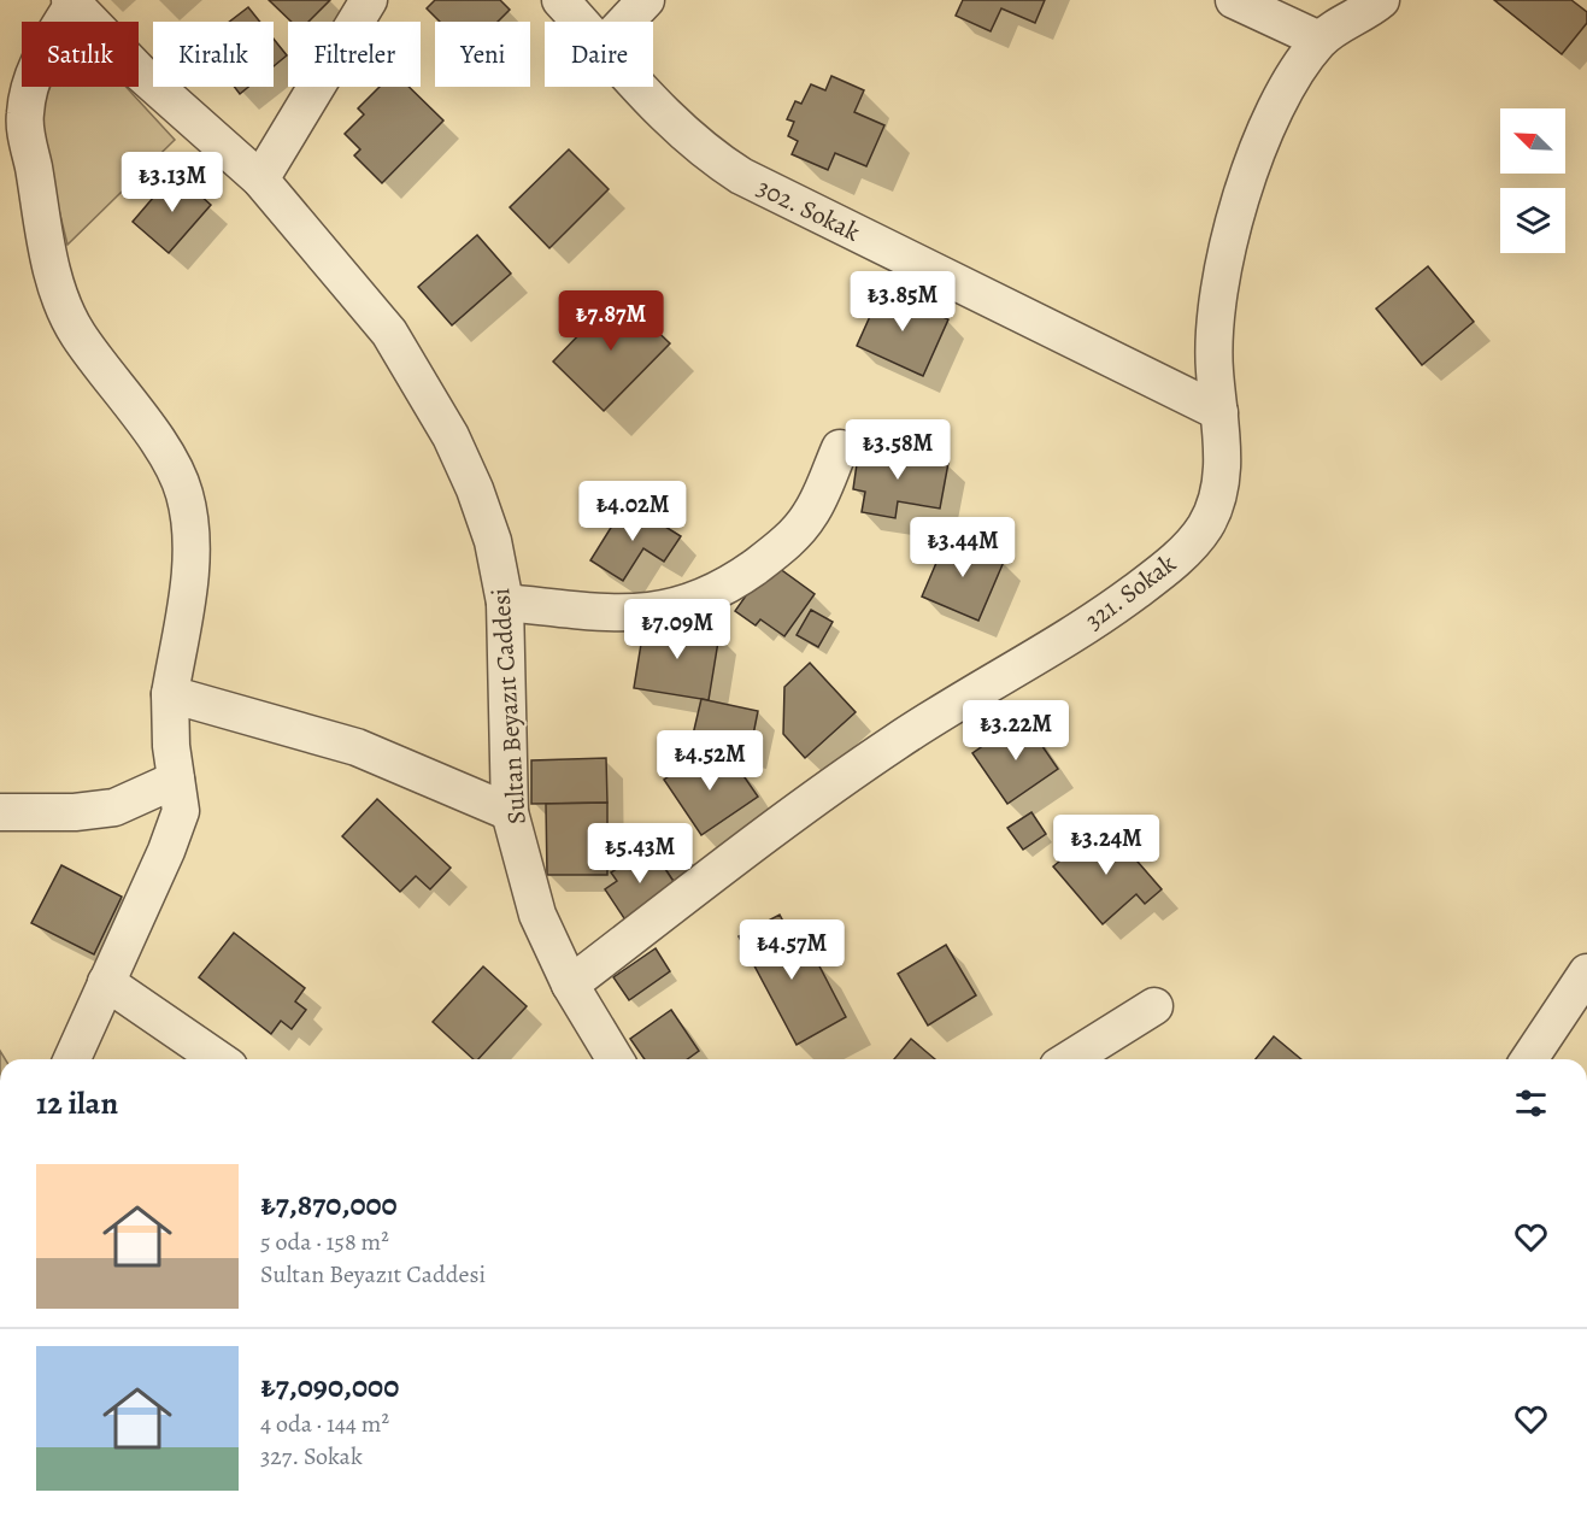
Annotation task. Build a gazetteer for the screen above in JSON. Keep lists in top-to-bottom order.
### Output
{
  "streets": {
    "street": ["302. Sokak", "321. Sokak", "Sultan Beyazıt Caddesi"]
  },
  "crossings": [
    ["302. Sokak", "321. Sokak"],
    ["321. Sokak", "Sultan Beyazıt Caddesi"]
  ],
  "north": "top left",
  "page": {
    "chip": [
      "Satılık",
      "Kiralık",
      "Filtreler",
      "Yeni",
      "Daire"
    ],
    "price": [
      "₺3.13M",
      "₺3.85M",
      "₺7.87M",
      "₺3.58M",
      "₺4.02M",
      "₺3.44M",
      "₺7.09M",
      "₺3.22M",
      "₺4.52M",
      "₺3.24M",
      "₺5.43M",
      "₺4.57M"
    ],
    "heading": "12 ilan",
    "list": [
      {
        "name": "₺7,870,000",
        "note": "5 oda · 158 m² · Sultan Beyazıt Caddesi"
      },
      {
        "name": "₺7,090,000",
        "note": "4 oda · 144 m² · 327. Sokak"
      }
    ]
  }
}
